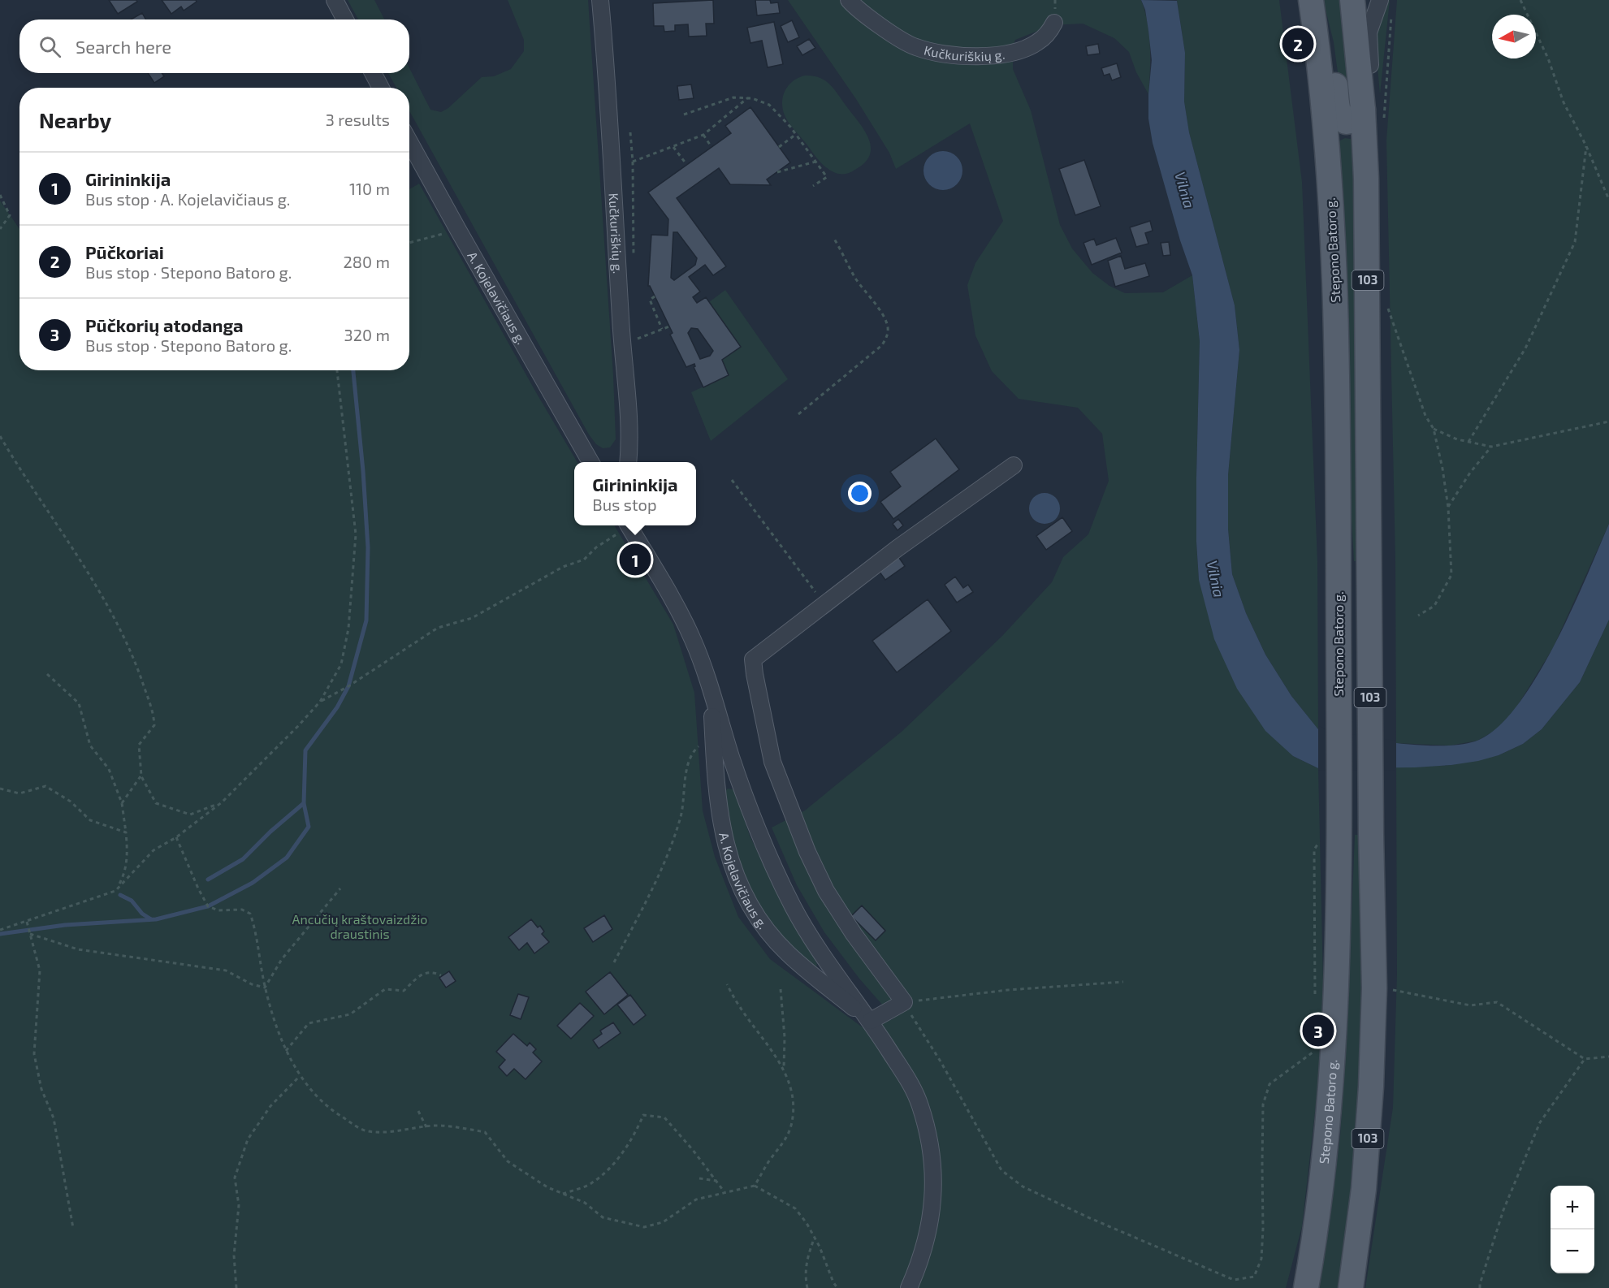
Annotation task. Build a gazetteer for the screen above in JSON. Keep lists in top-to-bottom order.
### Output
{
  "streets": {
    "main road": ["Stepono Batoro g.", "103"],
    "street": ["Kučkuriškių g.", "A. Kojelavičiaus g."]
  },
  "water": ["Vilnia"],
  "parks": ["Ancučių kraštovaizdžio draustinis"],
  "north": "left",
  "page": {
    "search": "Search here",
    "pins": ["2", "1", "3"],
    "heading": ["Nearby", "3 results"],
    "list": [
      {
        "mark": "1",
        "name": "Girininkija",
        "note": "Bus stop · A. Kojelavičiaus g.",
        "value": "110 m"
      },
      {
        "mark": "2",
        "name": "Pūčkoriai",
        "note": "Bus stop · Stepono Batoro g.",
        "value": "280 m"
      },
      {
        "mark": "3",
        "name": "Pūčkorių atodanga",
        "note": "Bus stop · Stepono Batoro g.",
        "value": "320 m"
      }
    ],
    "popup": ["Girininkija", "Bus stop"],
    "map_buttons": ["+", "−"]
  }
}
